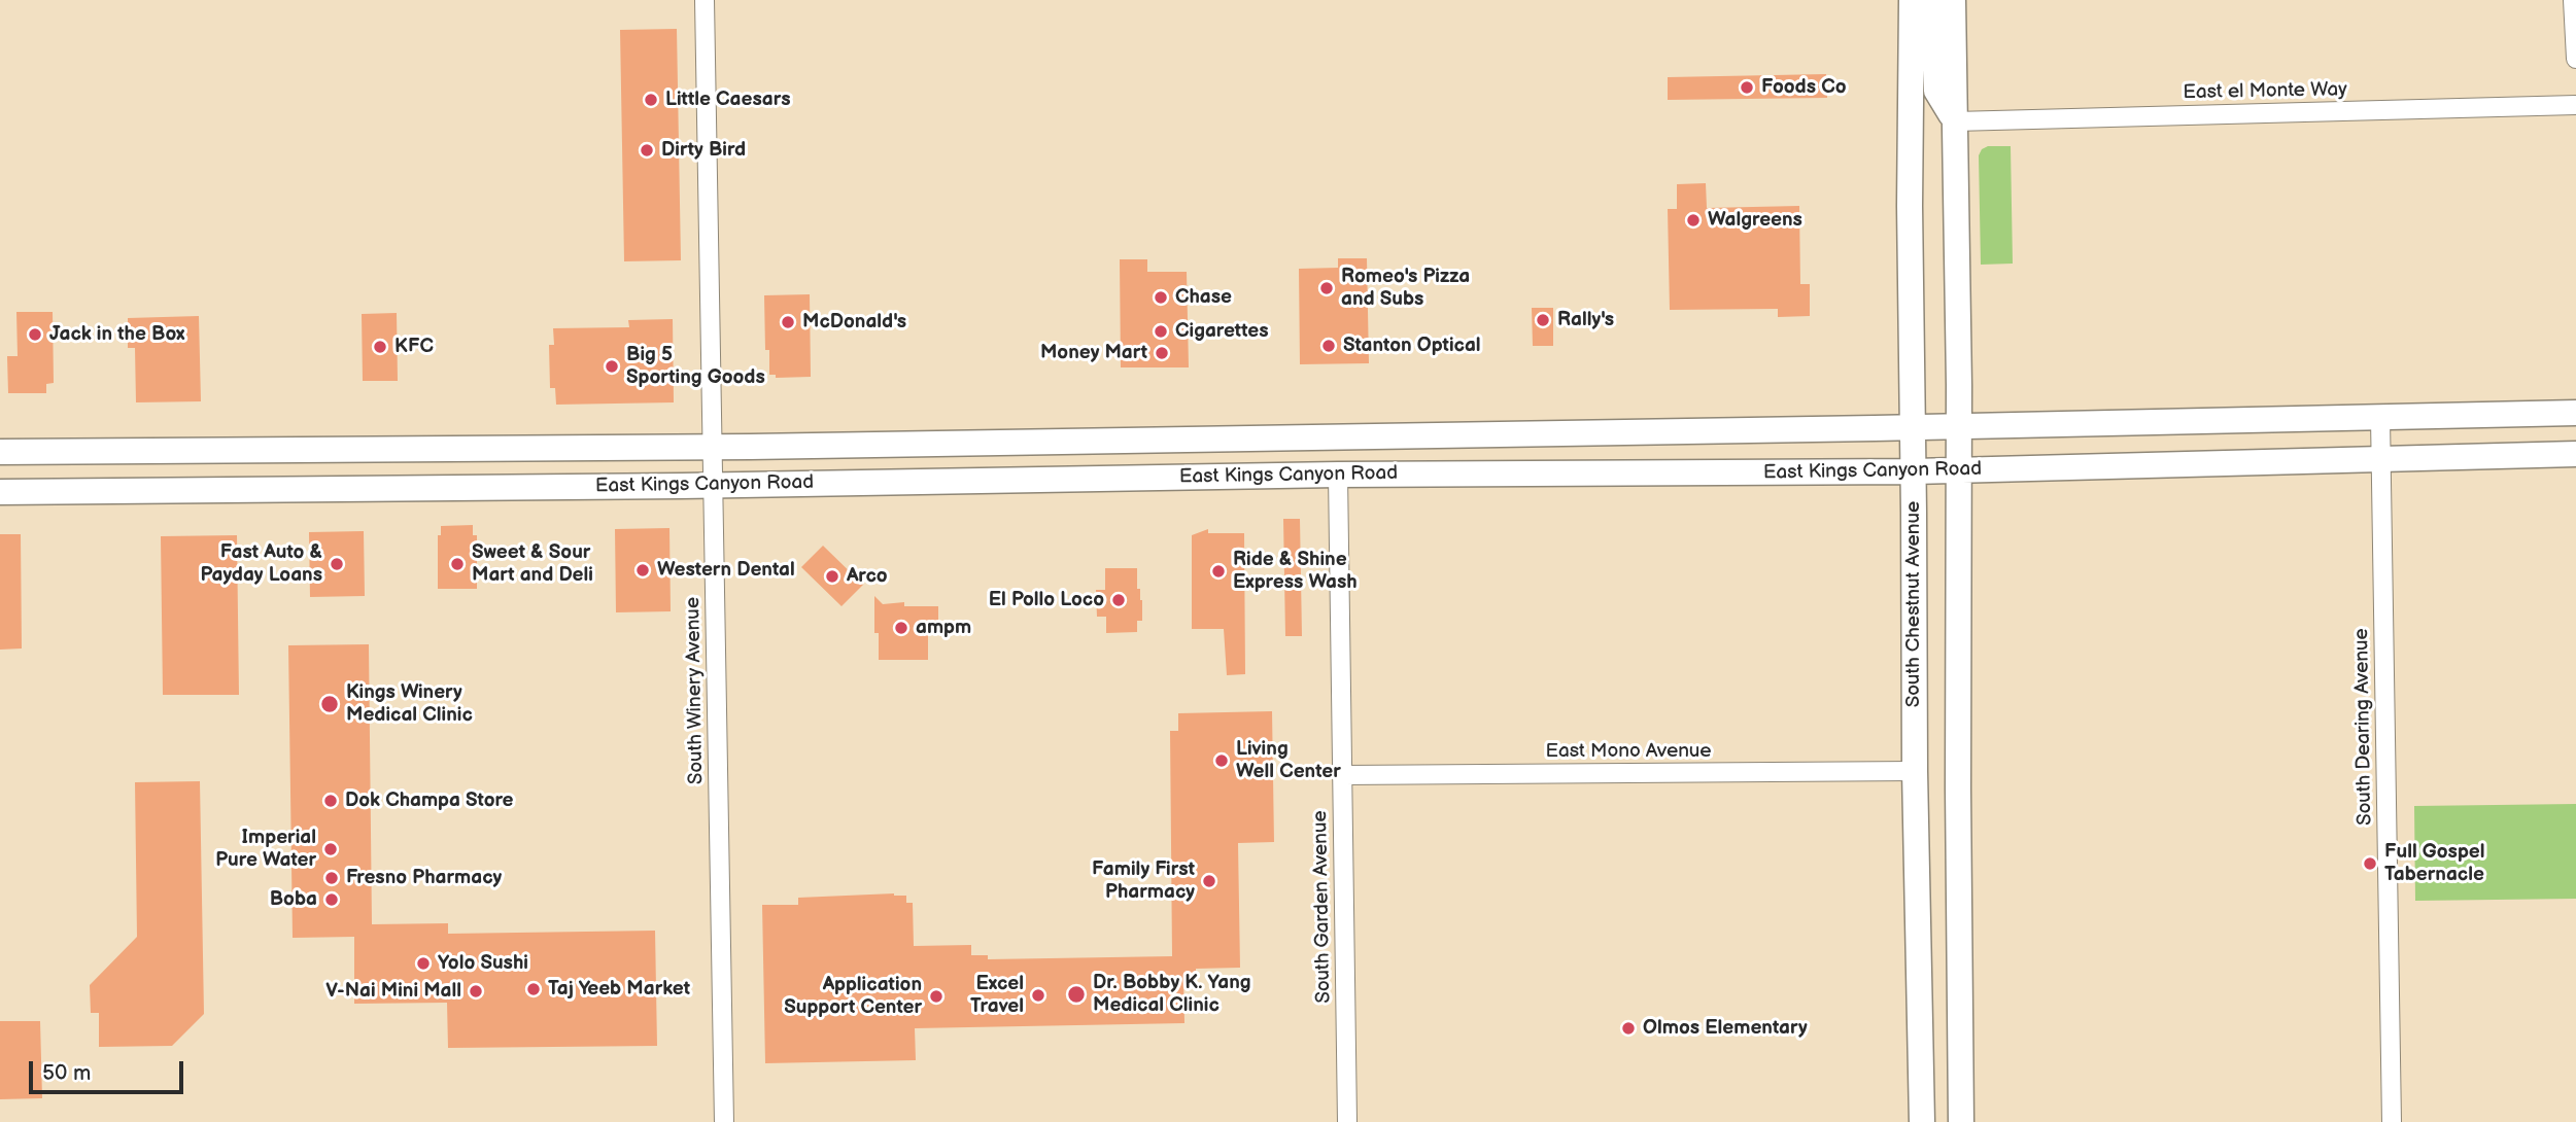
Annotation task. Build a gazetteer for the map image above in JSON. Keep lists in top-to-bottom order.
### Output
{
  "streets": {
    "main road": ["East Kings Canyon Road", "South Chestnut Avenue"],
    "street": [
      "East el Monte Way",
      "South Winery Avenue",
      "South Dearing Avenue",
      "East Mono Avenue",
      "South Garden Avenue"
    ]
  },
  "crossings": [
    ["East Kings Canyon Road", "South Chestnut Avenue"],
    ["East Kings Canyon Road", "South Winery Avenue"],
    ["East Kings Canyon Road", "South Dearing Avenue"],
    ["East Kings Canyon Road", "South Garden Avenue"],
    ["South Chestnut Avenue", "East Mono Avenue"],
    ["East Mono Avenue", "South Garden Avenue"]
  ],
  "places": [
    "Foods Co",
    "Little Caesars",
    "Dirty Bird",
    "Walgreens",
    "Romeo's Pizza and Subs",
    "Chase",
    "Rally's",
    "McDonald's",
    "Cigarettes",
    "Jack in the Box",
    "Stanton Optical",
    "KFC",
    "Money Mart",
    "Big 5 Sporting Goods",
    "Fast Auto & Payday Loans",
    "Sweet & Sour Mart and Deli",
    "Western Dental",
    "Ride & Shine Express Wash",
    "Arco",
    "El Pollo Loco",
    "ampm",
    "Kings Winery Medical Clinic",
    "Living Well Center",
    "Dok Champa Store",
    "Imperial Pure Water",
    "Full Gospel Tabernacle",
    "Fresno Pharmacy",
    "Family First Pharmacy",
    "Boba",
    "Yolo Sushi",
    "Taj Yeeb Market",
    "V-Nai Mini Mall",
    "Dr. Bobby K. Yang Medical Clinic",
    "Excel Travel",
    "Application Support Center",
    "Olmos Elementary"
  ],
  "scale_bar": "50 m"
}
